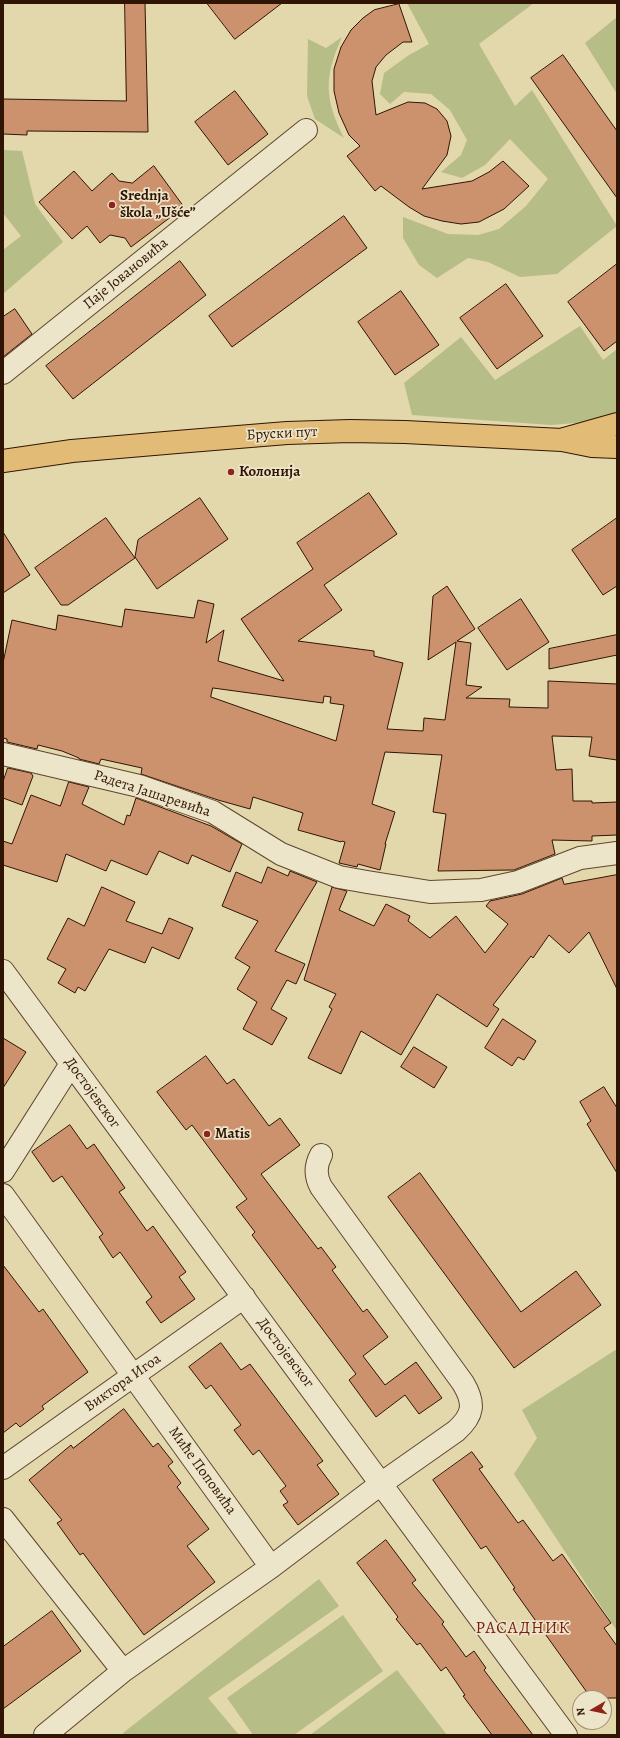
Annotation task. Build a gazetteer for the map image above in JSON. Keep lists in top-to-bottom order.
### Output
{
  "streets": {
    "main road": ["Бруски пут"],
    "street": [
      "Паје Јовановића",
      "Радета Јашаревића",
      "Достојевског",
      "Виктора Игоа",
      "Миће Поповића"
    ]
  },
  "crossings": [
    ["Достојевског", "Виктора Игоа"],
    ["Виктора Игоа", "Миће Поповића"]
  ],
  "districts": ["РАСАДНИК"],
  "places": ["Srednja škola „Ušće”", "Колонија", "Matis"],
  "north": "left"
}
